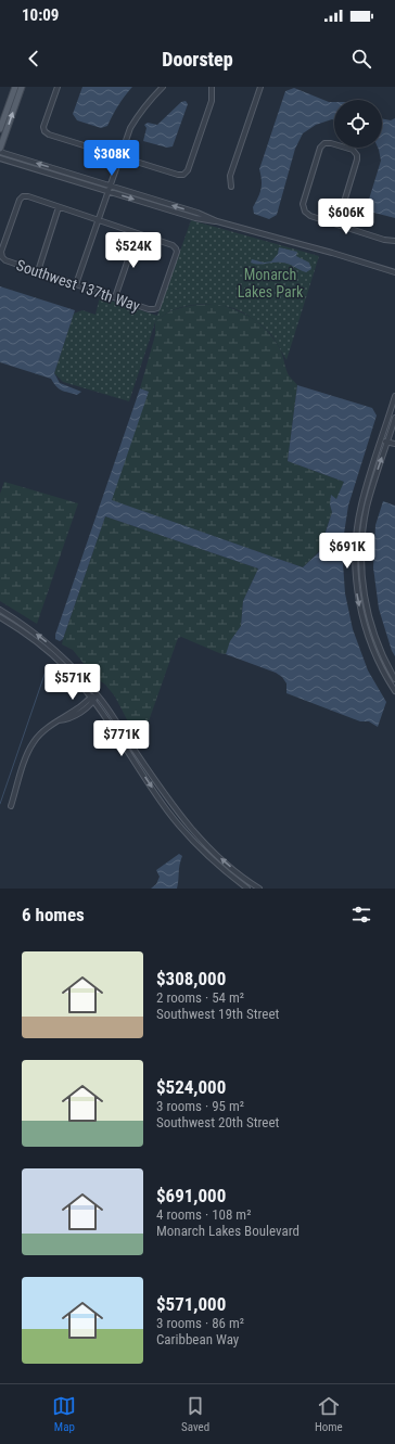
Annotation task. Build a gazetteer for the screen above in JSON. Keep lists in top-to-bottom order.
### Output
{
  "streets": {
    "street": ["Southwest 137th Way"]
  },
  "parks": ["Monarch Lakes Park"],
  "page": {
    "status": "10:09",
    "header": "Doorstep",
    "price": [
      "$308K",
      "$606K",
      "$524K",
      "$691K",
      "$571K",
      "$771K"
    ],
    "heading": "6 homes",
    "list": [
      {
        "name": "$308,000",
        "note": "2 rooms · 54 m² · Southwest 19th Street"
      },
      {
        "name": "$524,000",
        "note": "3 rooms · 95 m² · Southwest 20th Street"
      },
      {
        "name": "$691,000",
        "note": "4 rooms · 108 m² · Monarch Lakes Boulevard"
      },
      {
        "name": "$571,000",
        "note": "3 rooms · 86 m² · Caribbean Way"
      }
    ],
    "tabs": ["Map", "Saved", "Home"]
  }
}
